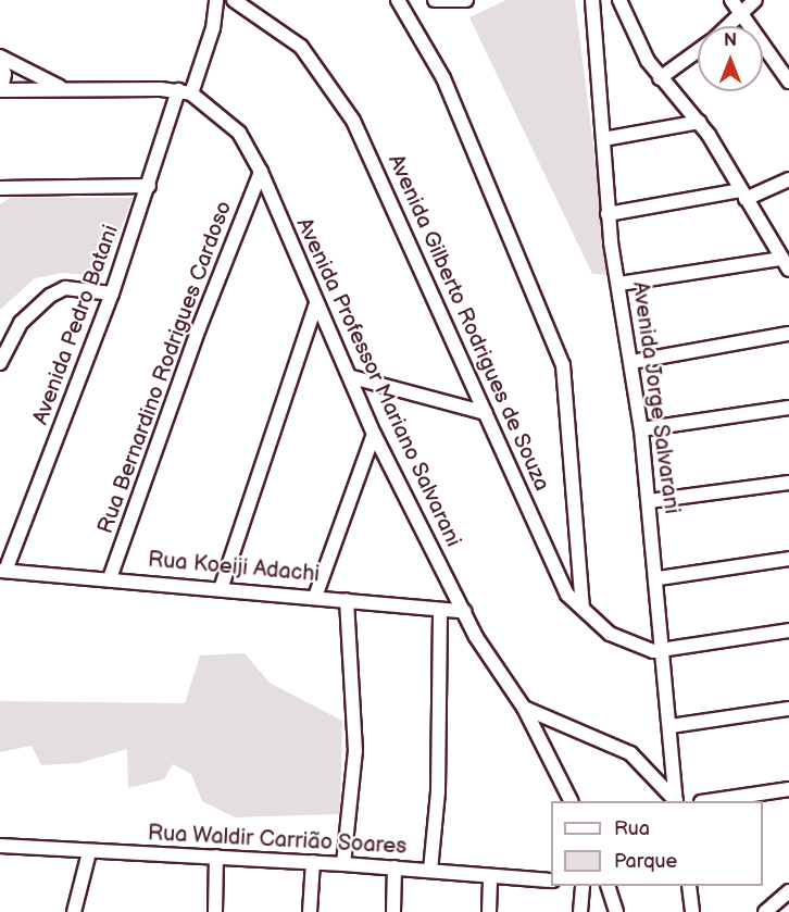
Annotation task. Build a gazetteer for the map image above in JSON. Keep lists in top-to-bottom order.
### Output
{
  "streets": {
    "street": [
      "Avenida Gilberto Rodrigues de Souza",
      "Avenida Pedro Batani",
      "Rua Bernardino Rodrigues Cardoso",
      "Avenida Professor Mariano Salvarani",
      "Avenida Jorge Salvarani",
      "Rua Koeiji Adachi",
      "Rua Waldir Carrião Soares"
    ]
  },
  "crossings": [
    ["Avenida Gilberto Rodrigues de Souza", "Avenida Jorge Salvarani"],
    ["Avenida Pedro Batani", "Avenida Professor Mariano Salvarani"],
    ["Avenida Pedro Batani", "Rua Koeiji Adachi"],
    ["Rua Bernardino Rodrigues Cardoso", "Avenida Professor Mariano Salvarani"],
    ["Rua Bernardino Rodrigues Cardoso", "Rua Koeiji Adachi"],
    ["Avenida Professor Mariano Salvarani", "Rua Koeiji Adachi"]
  ],
  "legend": ["Rua", "Parque"],
  "north": "top"
}
